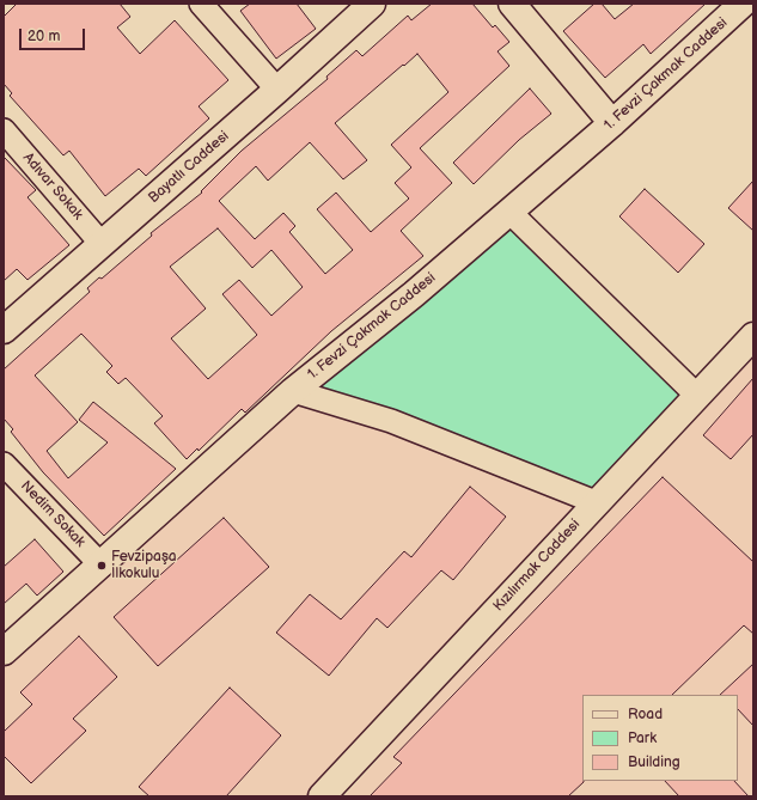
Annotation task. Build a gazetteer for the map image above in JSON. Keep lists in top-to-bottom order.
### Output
{
  "streets": {
    "street": [
      "1. Fevzi Çakmak Caddesi",
      "Bayatlı Caddesi",
      "Adıvar Sokak",
      "Nedim Sokak",
      "Kızılırmak Caddesi"
    ]
  },
  "crossings": [
    ["1. Fevzi Çakmak Caddesi", "Nedim Sokak"],
    ["Bayatlı Caddesi", "Adıvar Sokak"]
  ],
  "places": ["Fevzipaşa İlkokulu"],
  "legend": ["Road", "Park", "Building"],
  "scale_bar": "20 m"
}
